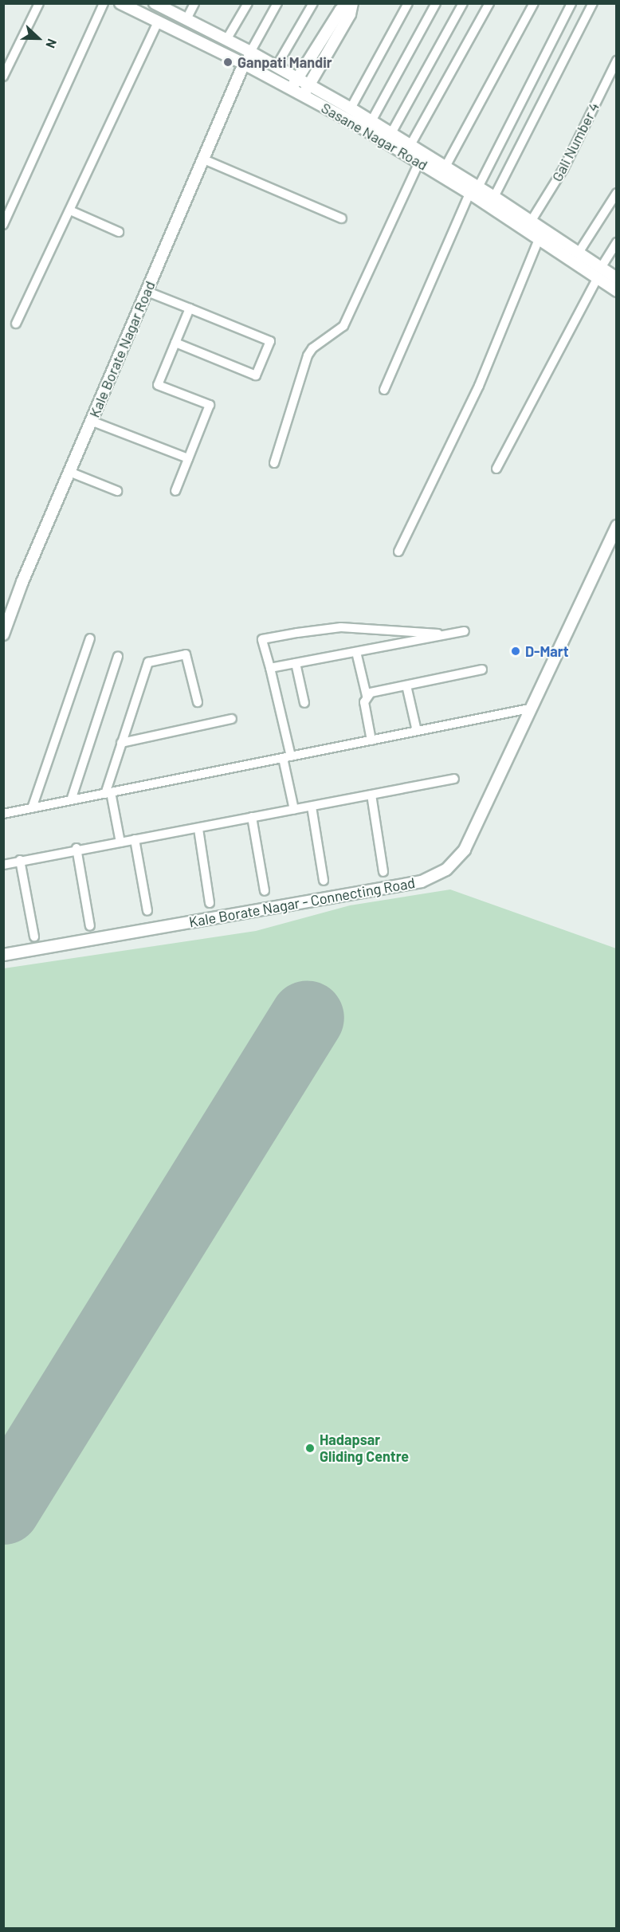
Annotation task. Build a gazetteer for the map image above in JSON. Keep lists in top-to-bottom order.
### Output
{
  "streets": {
    "street": [
      "Sasane Nagar Road",
      "Gali Number 4",
      "Kale Borate Nagar Road",
      "Kale Borate Nagar - Connecting Road"
    ]
  },
  "crossings": [
    ["Sasane Nagar Road", "Gali Number 4"],
    ["Sasane Nagar Road", "Kale Borate Nagar Road"]
  ],
  "places": ["Ganpati Mandir", "D-Mart", "Hadapsar Gliding Centre"],
  "north": "right"
}
